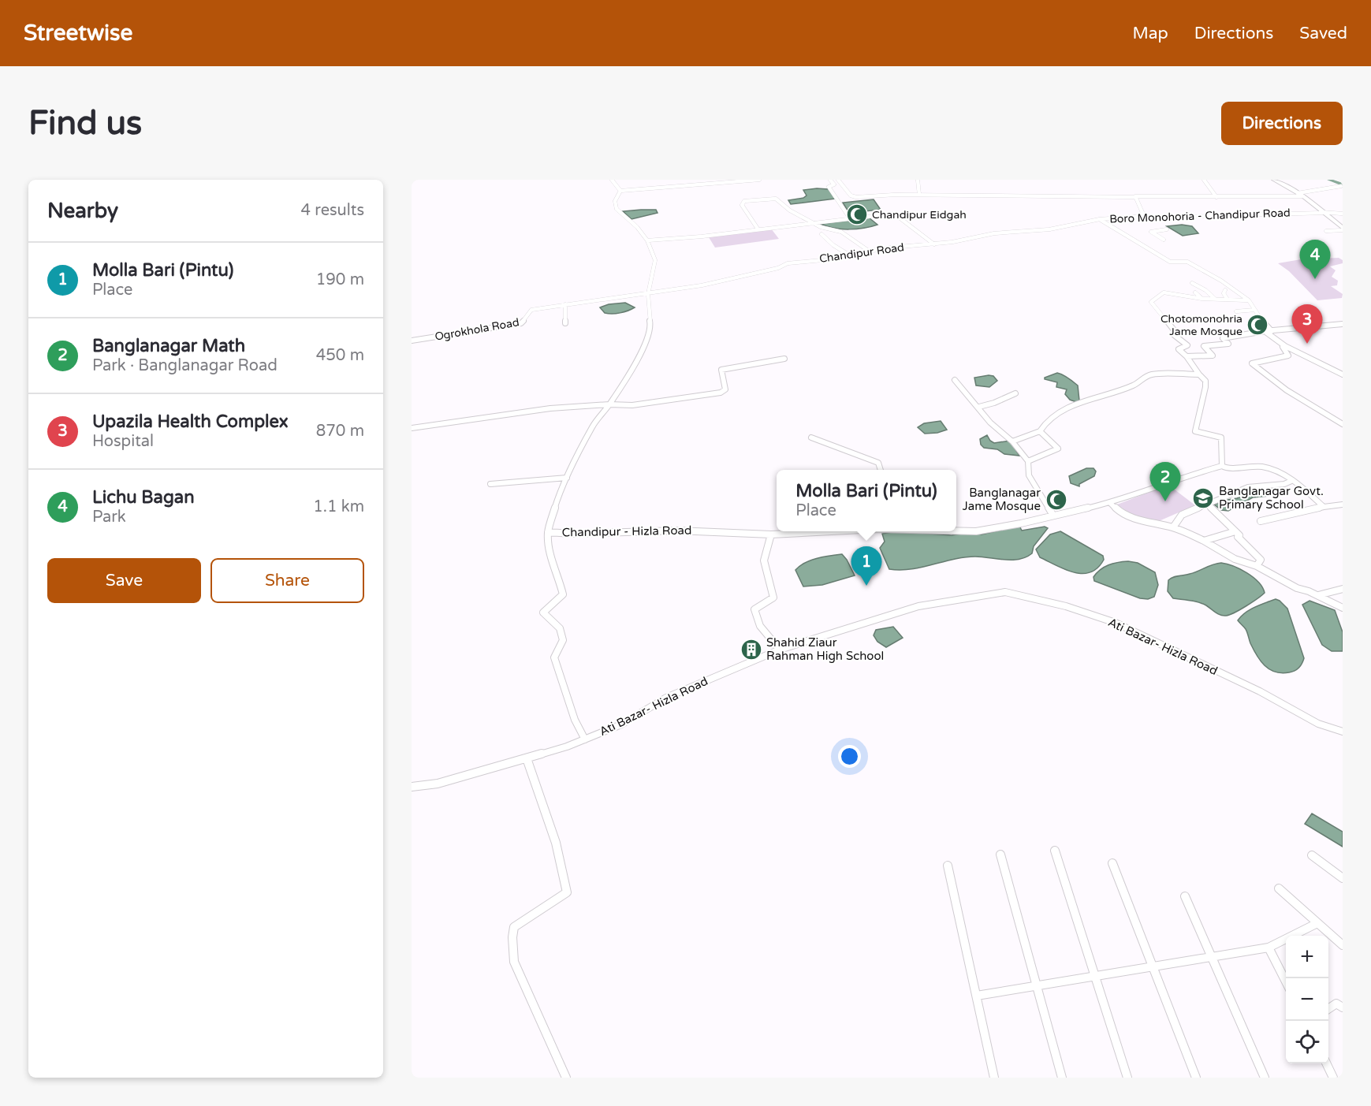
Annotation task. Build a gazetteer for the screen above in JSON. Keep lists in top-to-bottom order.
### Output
{
  "streets": {
    "street": [
      "Boro Monohoria - Chandipur Road",
      "Chandipur Road",
      "Ogrokhola Road",
      "Chandipur - Hizla Road",
      "Ati Bazar- Hizla Road"
    ]
  },
  "crossings": [
    ["Boro Monohoria - Chandipur Road", "Chandipur Road"],
    ["Chandipur Road", "Ogrokhola Road"],
    ["Chandipur Road", "Chandipur - Hizla Road"],
    ["Ogrokhola Road", "Chandipur - Hizla Road"]
  ],
  "places": {
    "mosque": ["Chandipur Eidgah", "Chotomonohria Jame Mosque", "Banglanagar Jame Mosque"],
    "school or university": ["Banglanagar Govt. Primary School"],
    "building": ["Shahid Ziaur Rahman High School"]
  },
  "page": {
    "header": "Streetwise",
    "nav": ["Map", "Directions", "Saved"],
    "buttons": [
      "Directions",
      ["Save", "Share"]
    ],
    "title": "Find us",
    "heading": ["Nearby", "4 results"],
    "pins": [
      "4",
      "3",
      "2",
      "1"
    ],
    "list": [
      {
        "mark": "1",
        "name": "Molla Bari (Pintu)",
        "note": "Place",
        "value": "190 m"
      },
      {
        "mark": "2",
        "name": "Banglanagar Math",
        "note": "Park · Banglanagar Road",
        "value": "450 m"
      },
      {
        "mark": "3",
        "name": "Upazila Health Complex",
        "note": "Hospital",
        "value": "870 m"
      },
      {
        "mark": "4",
        "name": "Lichu Bagan",
        "note": "Park",
        "value": "1.1 km"
      }
    ],
    "popup": ["Molla Bari (Pintu)", "Place"],
    "map_buttons": ["+", "−"]
  }
}
